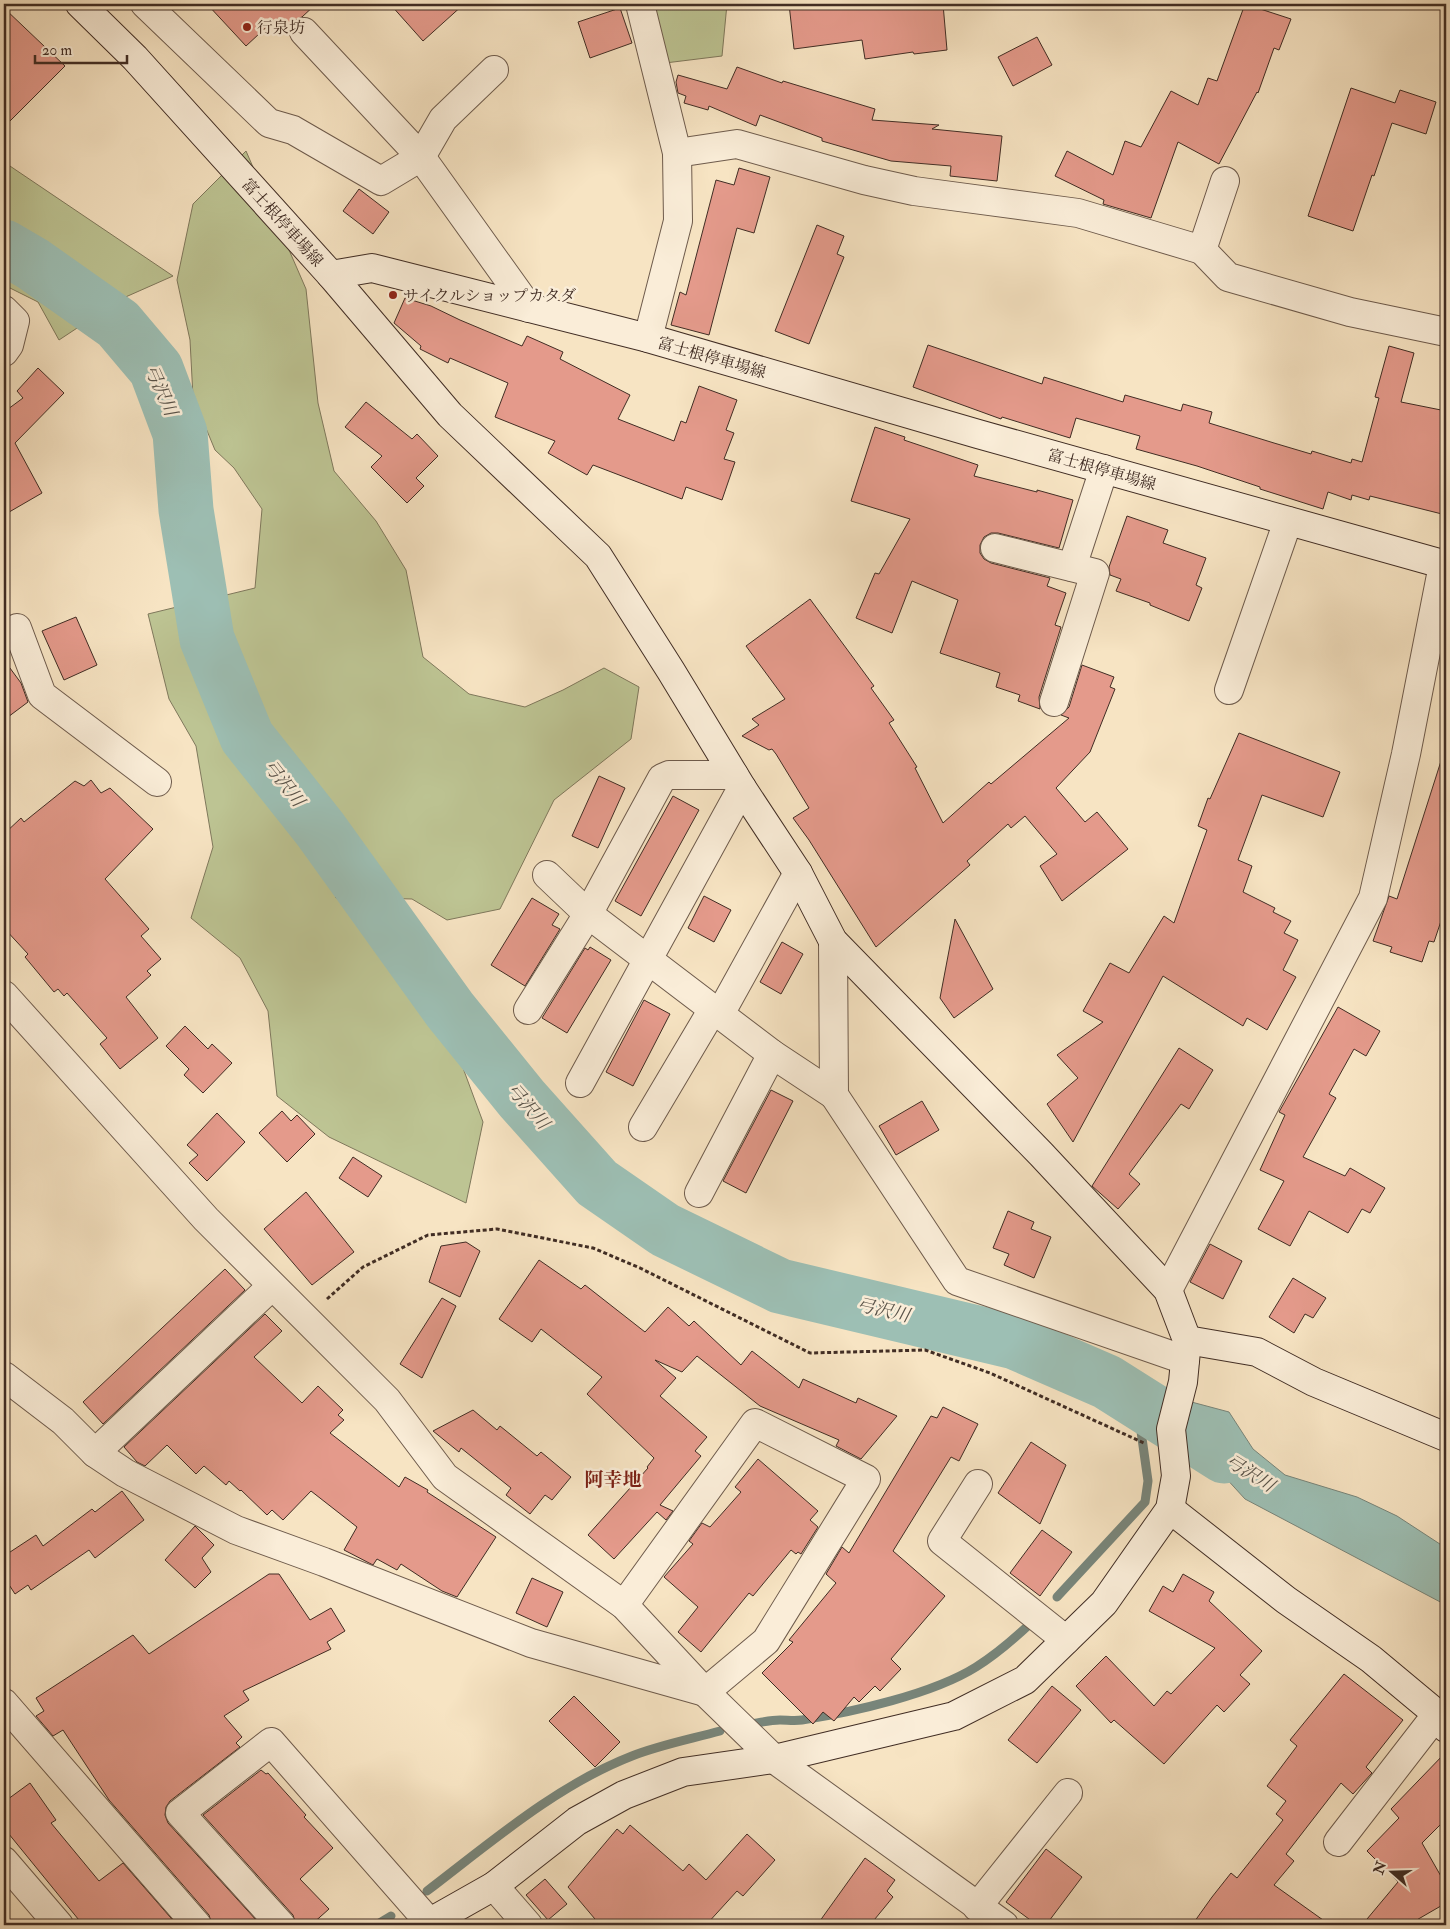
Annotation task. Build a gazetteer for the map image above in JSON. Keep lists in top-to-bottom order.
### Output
{
  "streets": {
    "street": ["富士根停車場線"]
  },
  "districts": ["阿幸地"],
  "water": ["弓沢川"],
  "places": ["行泉坊", "サイクルショップカタダ"],
  "scale_bar": "20 m",
  "north": "left"
}
